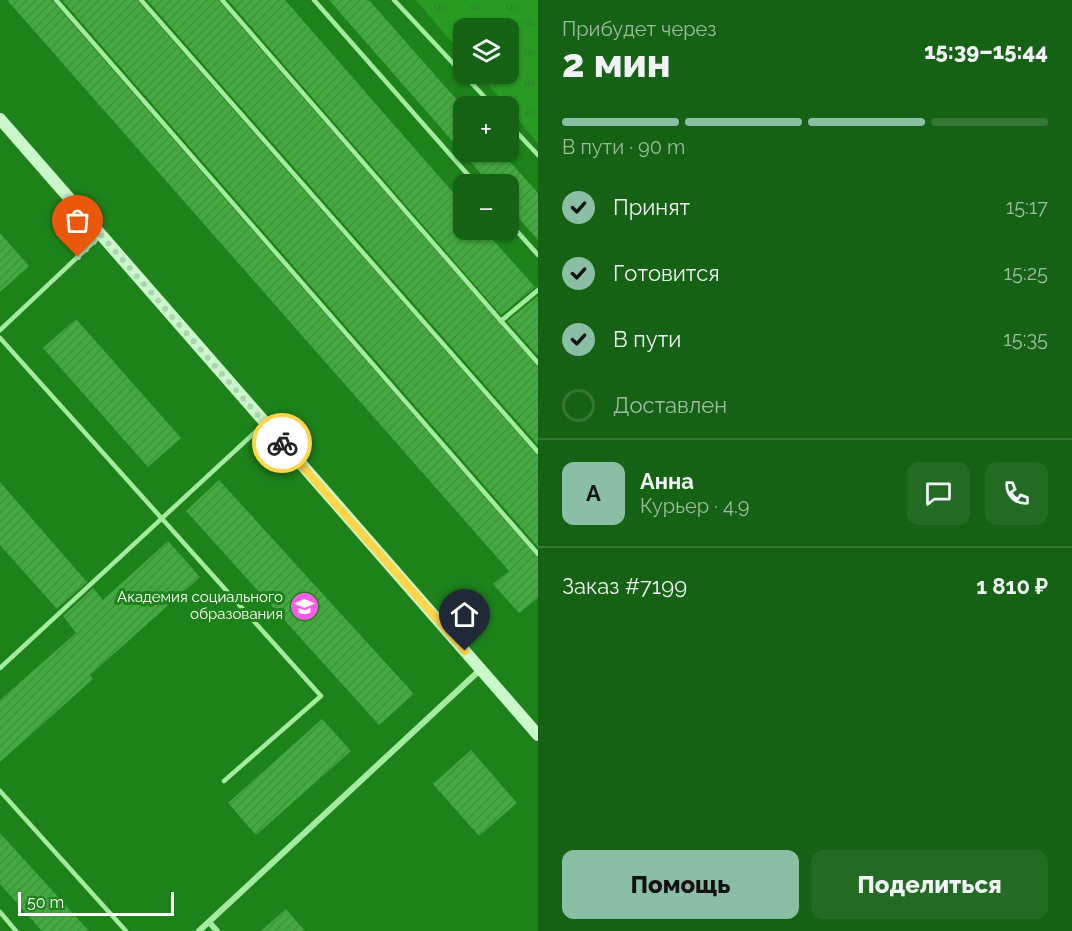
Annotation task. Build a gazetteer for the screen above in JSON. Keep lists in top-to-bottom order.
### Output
{
  "places": {
    "school or university": ["Академия социального образования"]
  },
  "scale_bar": "50 m",
  "page": {
    "heading": ["2 мин", "Прибудет через", "15:39–15:44"],
    "panel": [
      "Анна",
      "Курьер · 4.9",
      "Заказ #7199",
      "1 810 ₽"
    ],
    "map_buttons": ["+", "−"],
    "bar": "В пути · 90 m",
    "list": [
      ["Принят", "15:17"],
      ["Готовится", "15:25"],
      ["В пути", "15:35"],
      "Доставлен"
    ],
    "round": "А",
    "buttons": ["Помощь", "Поделиться"],
    "scale": "50 m"
  }
}
